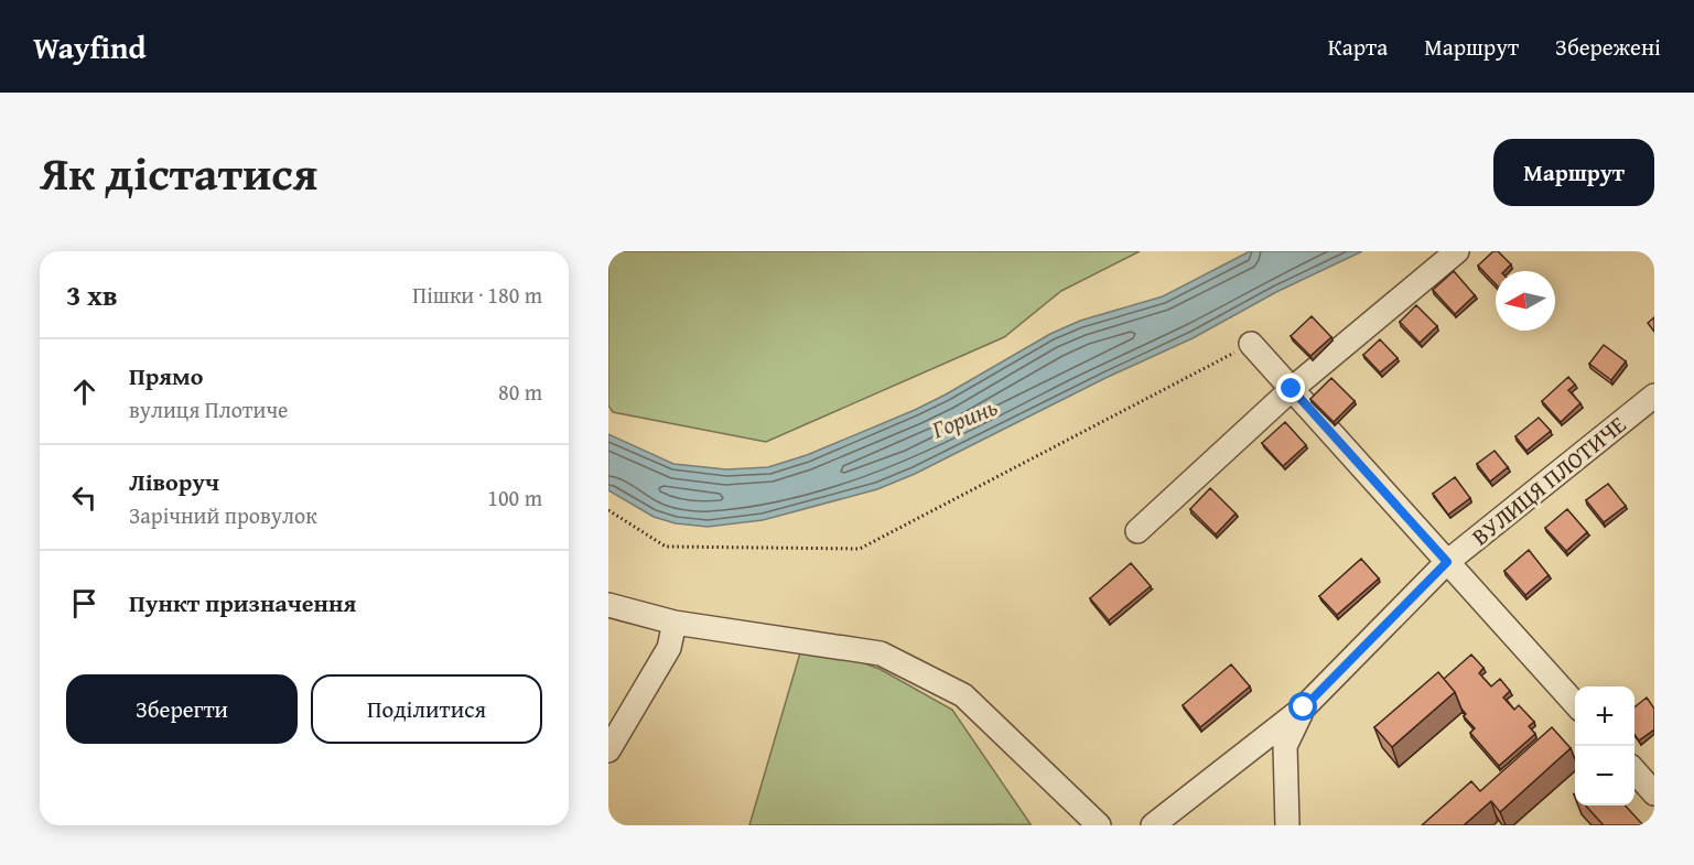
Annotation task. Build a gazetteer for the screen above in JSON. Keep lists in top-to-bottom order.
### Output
{
  "streets": {
    "street": ["ВУЛИЦЯ ПЛОТИЧЕ"]
  },
  "water": ["Горинь"],
  "north": "left",
  "page": {
    "header": "Wayfind",
    "nav": ["Карта", "Маршрут", "Збережені"],
    "title": "Як дістатися",
    "buttons": [
      "Маршрут",
      ["Зберегти", "Поділитися"]
    ],
    "heading": ["3 хв", "Пішки · 180 m"],
    "list": [
      ["Прямо", "вулиця Плотиче", "80 m"],
      ["Ліворуч", "Зарічний провулок", "100 m"],
      "Пункт призначення"
    ],
    "map_buttons": ["+", "−"]
  }
}
